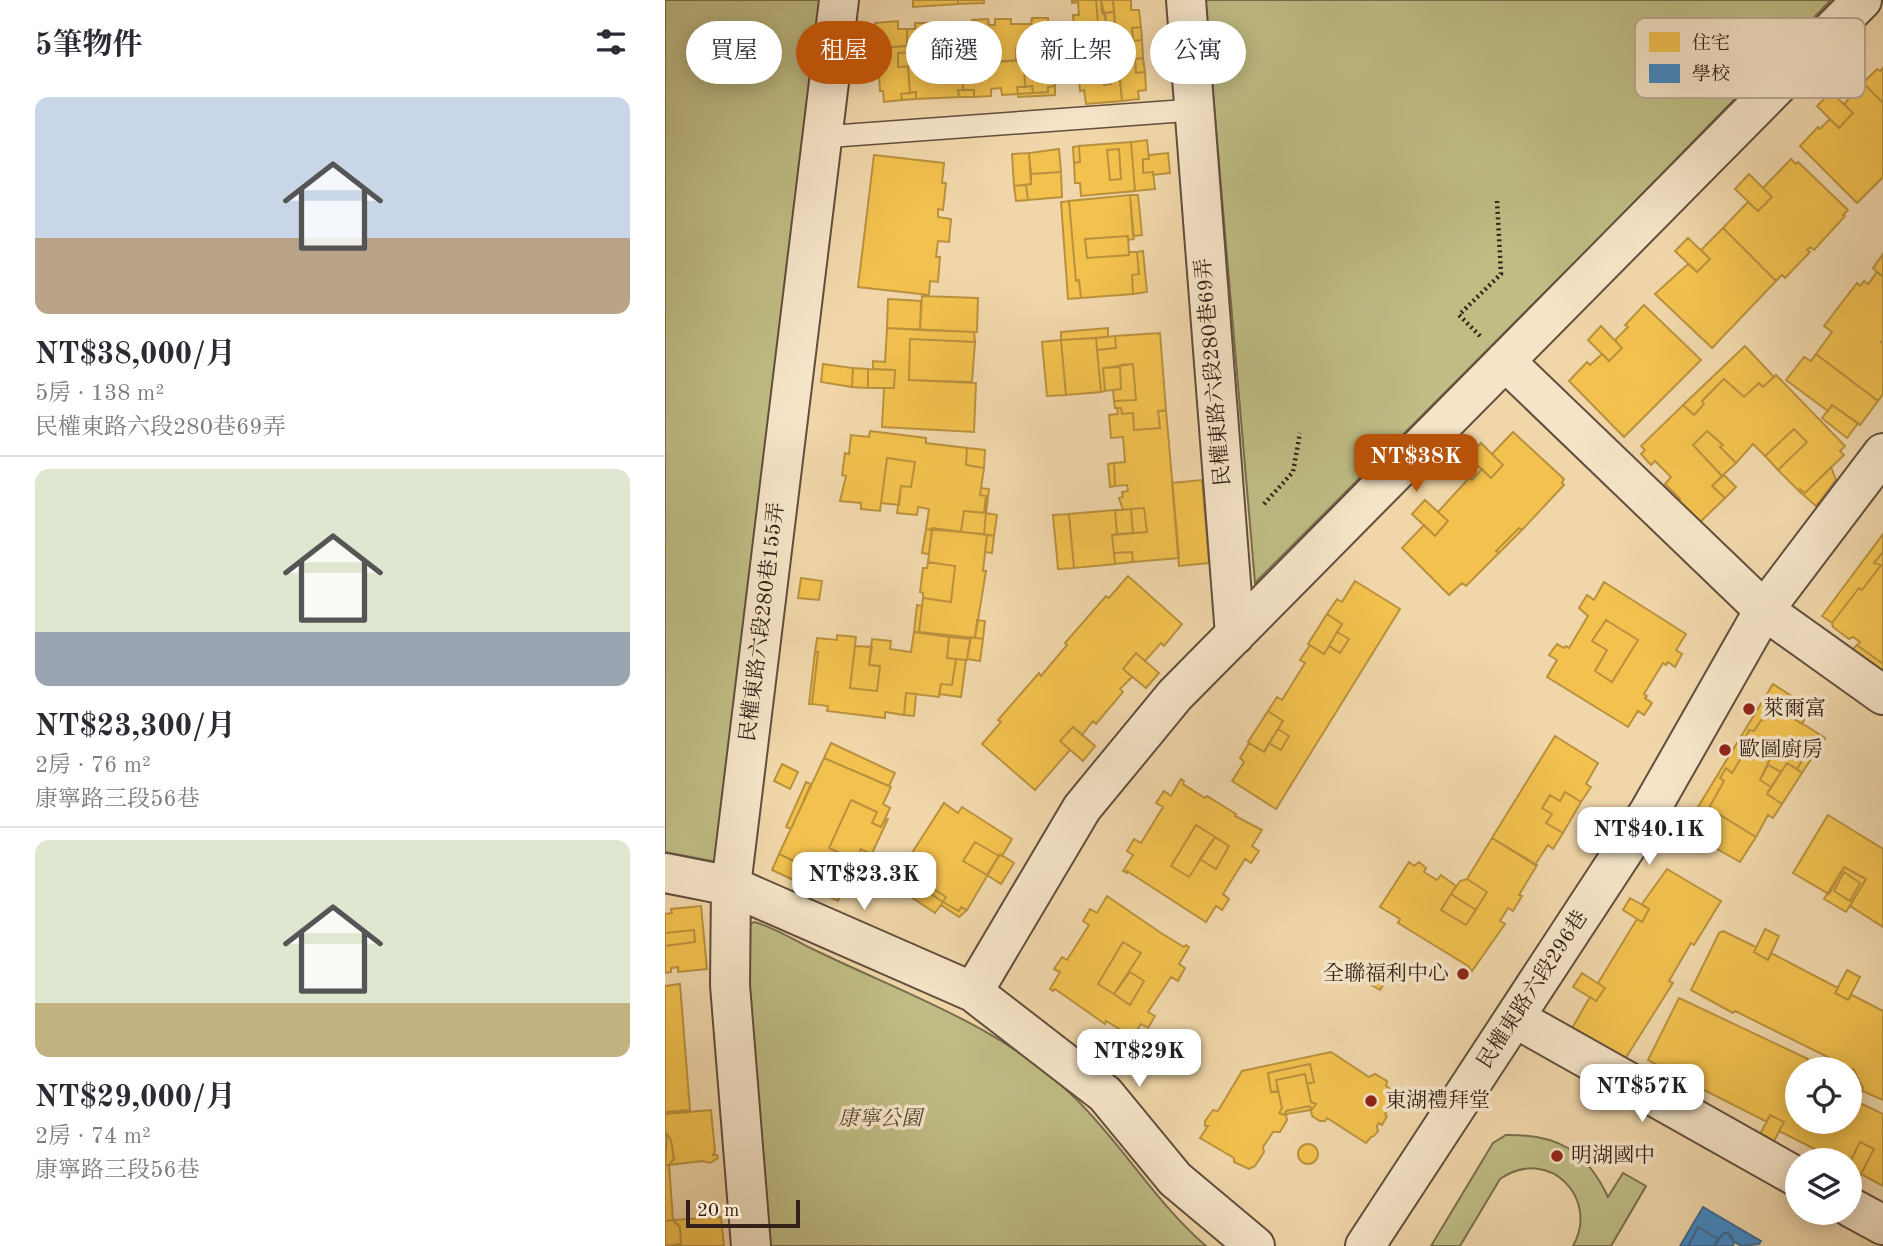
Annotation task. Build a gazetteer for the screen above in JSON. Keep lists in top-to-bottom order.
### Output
{
  "streets": {
    "street": ["民權東路六段280巷69弄", "民權東路六段280巷155弄", "民權東路六段296巷"]
  },
  "parks": ["康寧公園"],
  "places": [
    "萊爾富",
    "歐圖廚房",
    "全聯福利中心",
    "東湖禮拜堂",
    "明湖國中"
  ],
  "legend": ["住宅", "學校"],
  "scale_bar": "20 m",
  "page": {
    "heading": "5筆物件",
    "chip": [
      "買屋",
      "租屋",
      "篩選",
      "新上架",
      "公寓"
    ],
    "list": [
      {
        "name": "NT$38,000/月",
        "note": "5房 · 138 m² · 民權東路六段280巷69弄"
      },
      {
        "name": "NT$23,300/月",
        "note": "2房 · 76 m² · 康寧路三段56巷"
      },
      {
        "name": "NT$29,000/月",
        "note": "2房 · 74 m² · 康寧路三段56巷"
      }
    ],
    "price": [
      "NT$38K",
      "NT$40.1K",
      "NT$23.3K",
      "NT$29K",
      "NT$57K"
    ],
    "scale": "20 m"
  }
}
